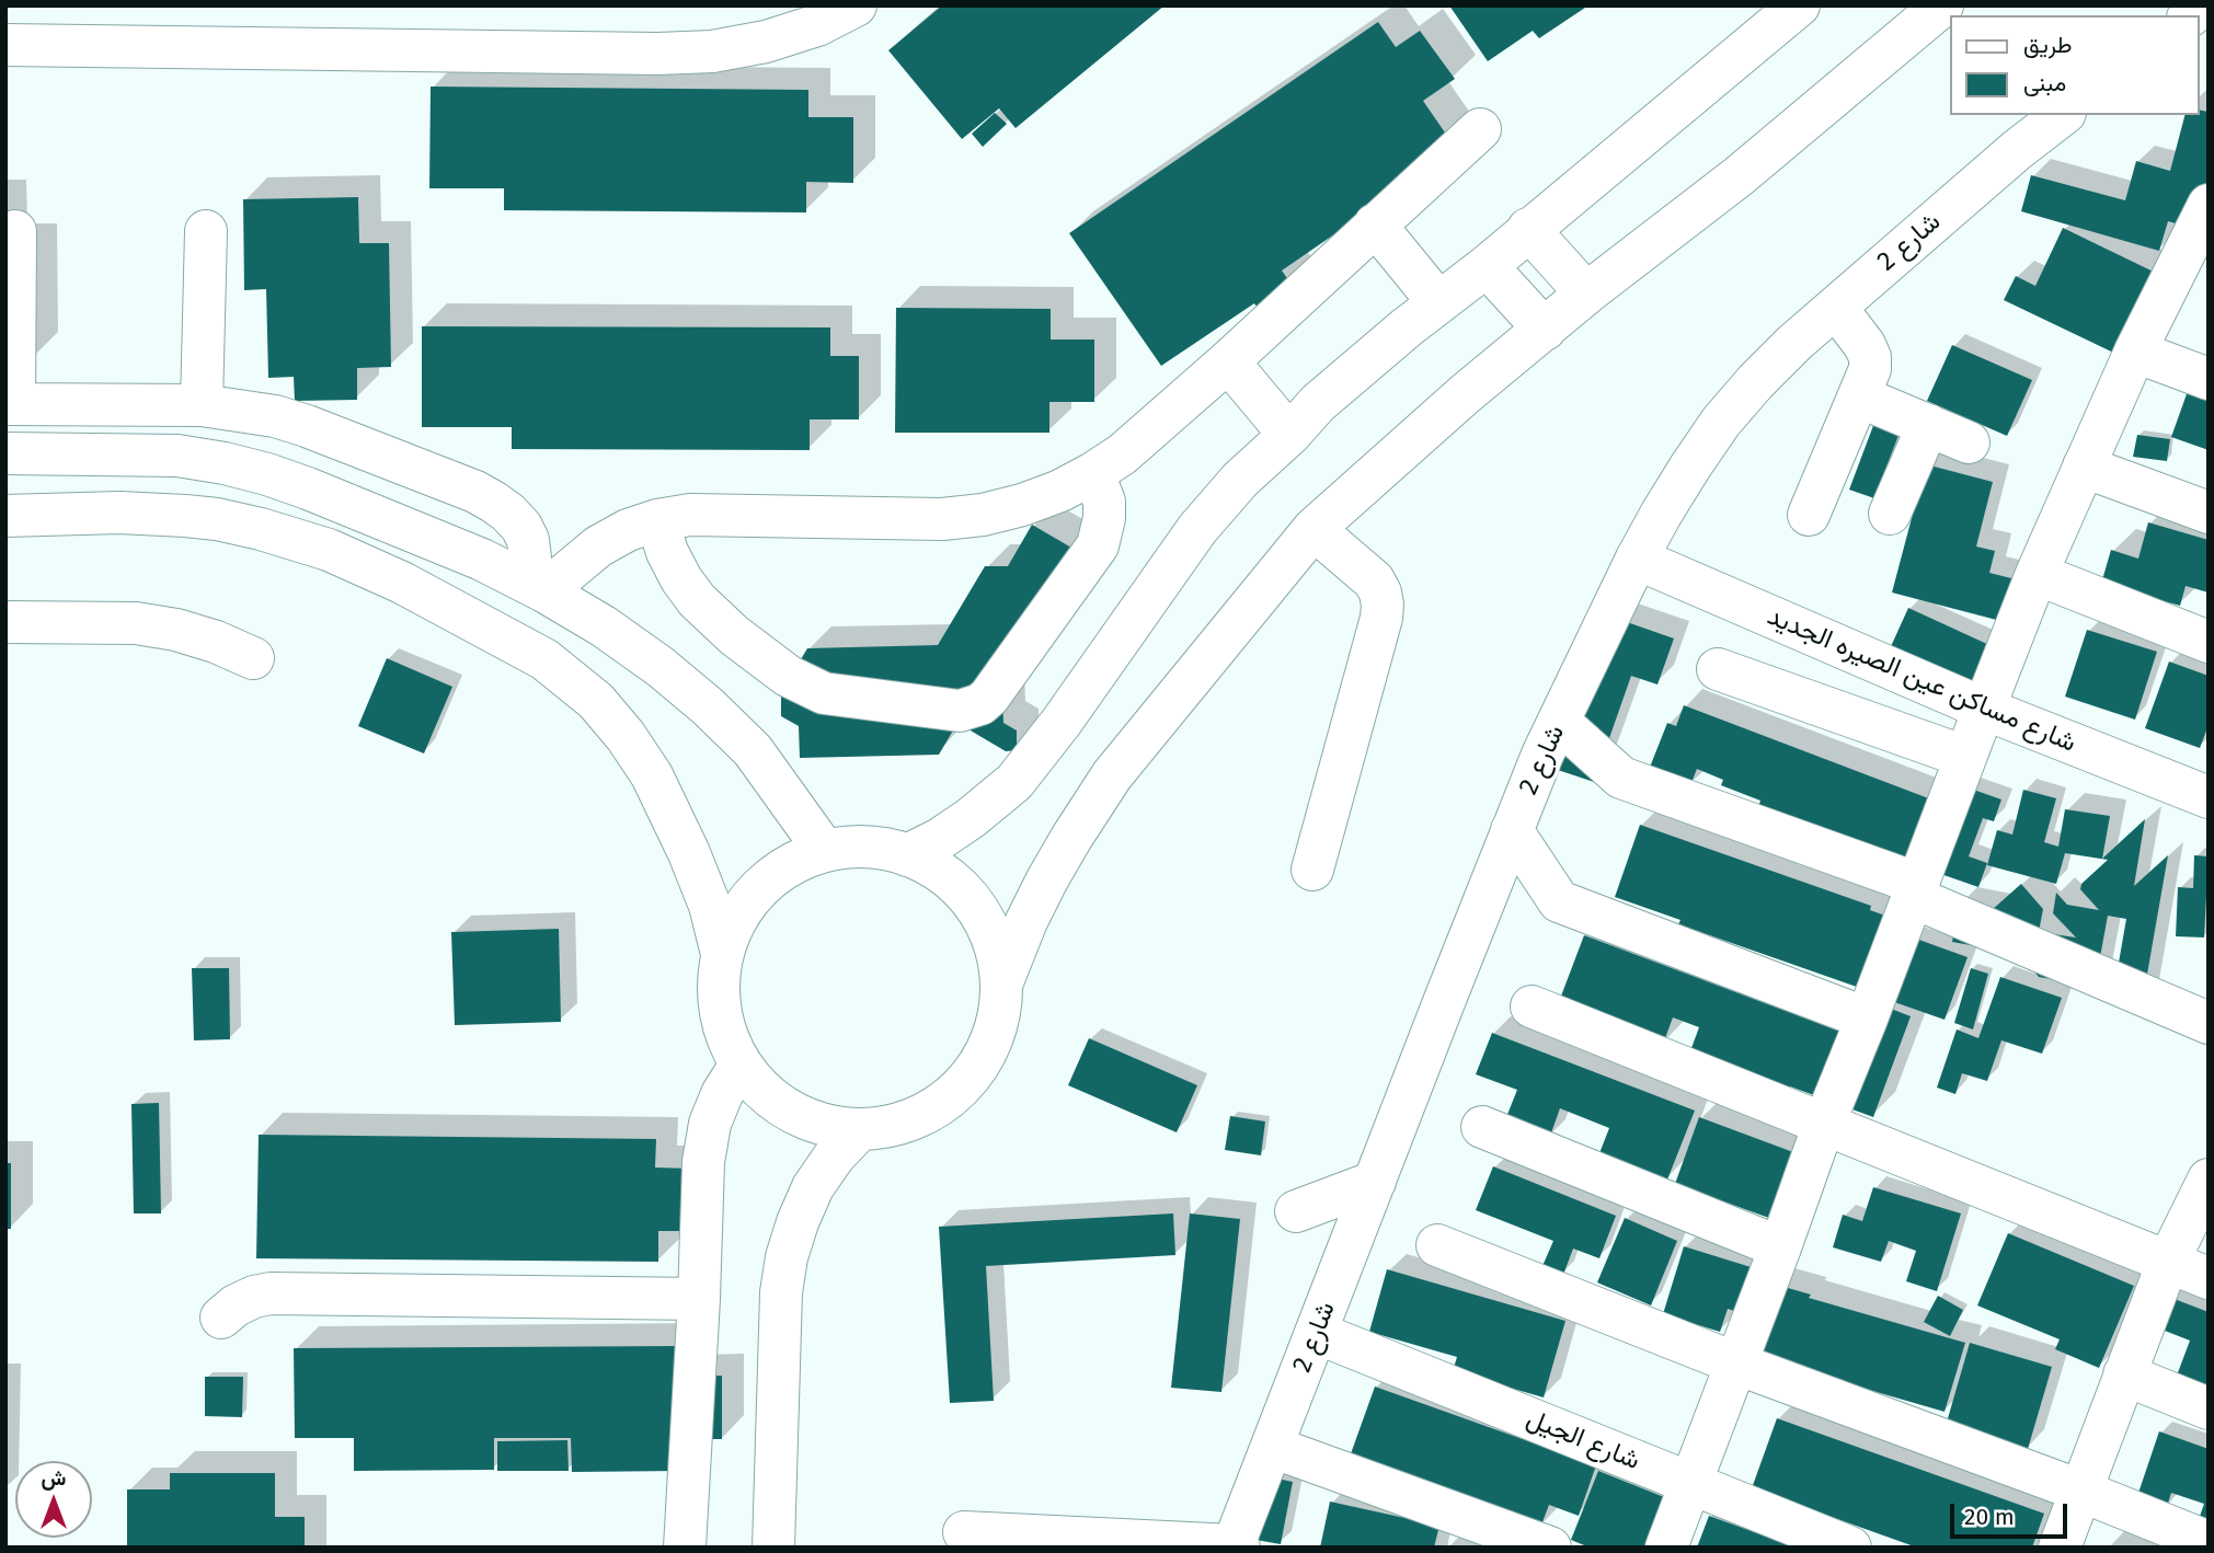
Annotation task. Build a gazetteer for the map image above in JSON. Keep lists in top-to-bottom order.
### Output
{
  "streets": {
    "street": ["شارع 2", "شارع مساكن عين الصيره الجديد", "شارع الجيل"]
  },
  "crossings": [
    ["شارع 2", "شارع مساكن عين الصيره الجديد"],
    ["شارع 2", "شارع الجيل"]
  ],
  "legend": ["طريق", "مبنى"],
  "scale_bar": "20 m",
  "north": "top"
}
